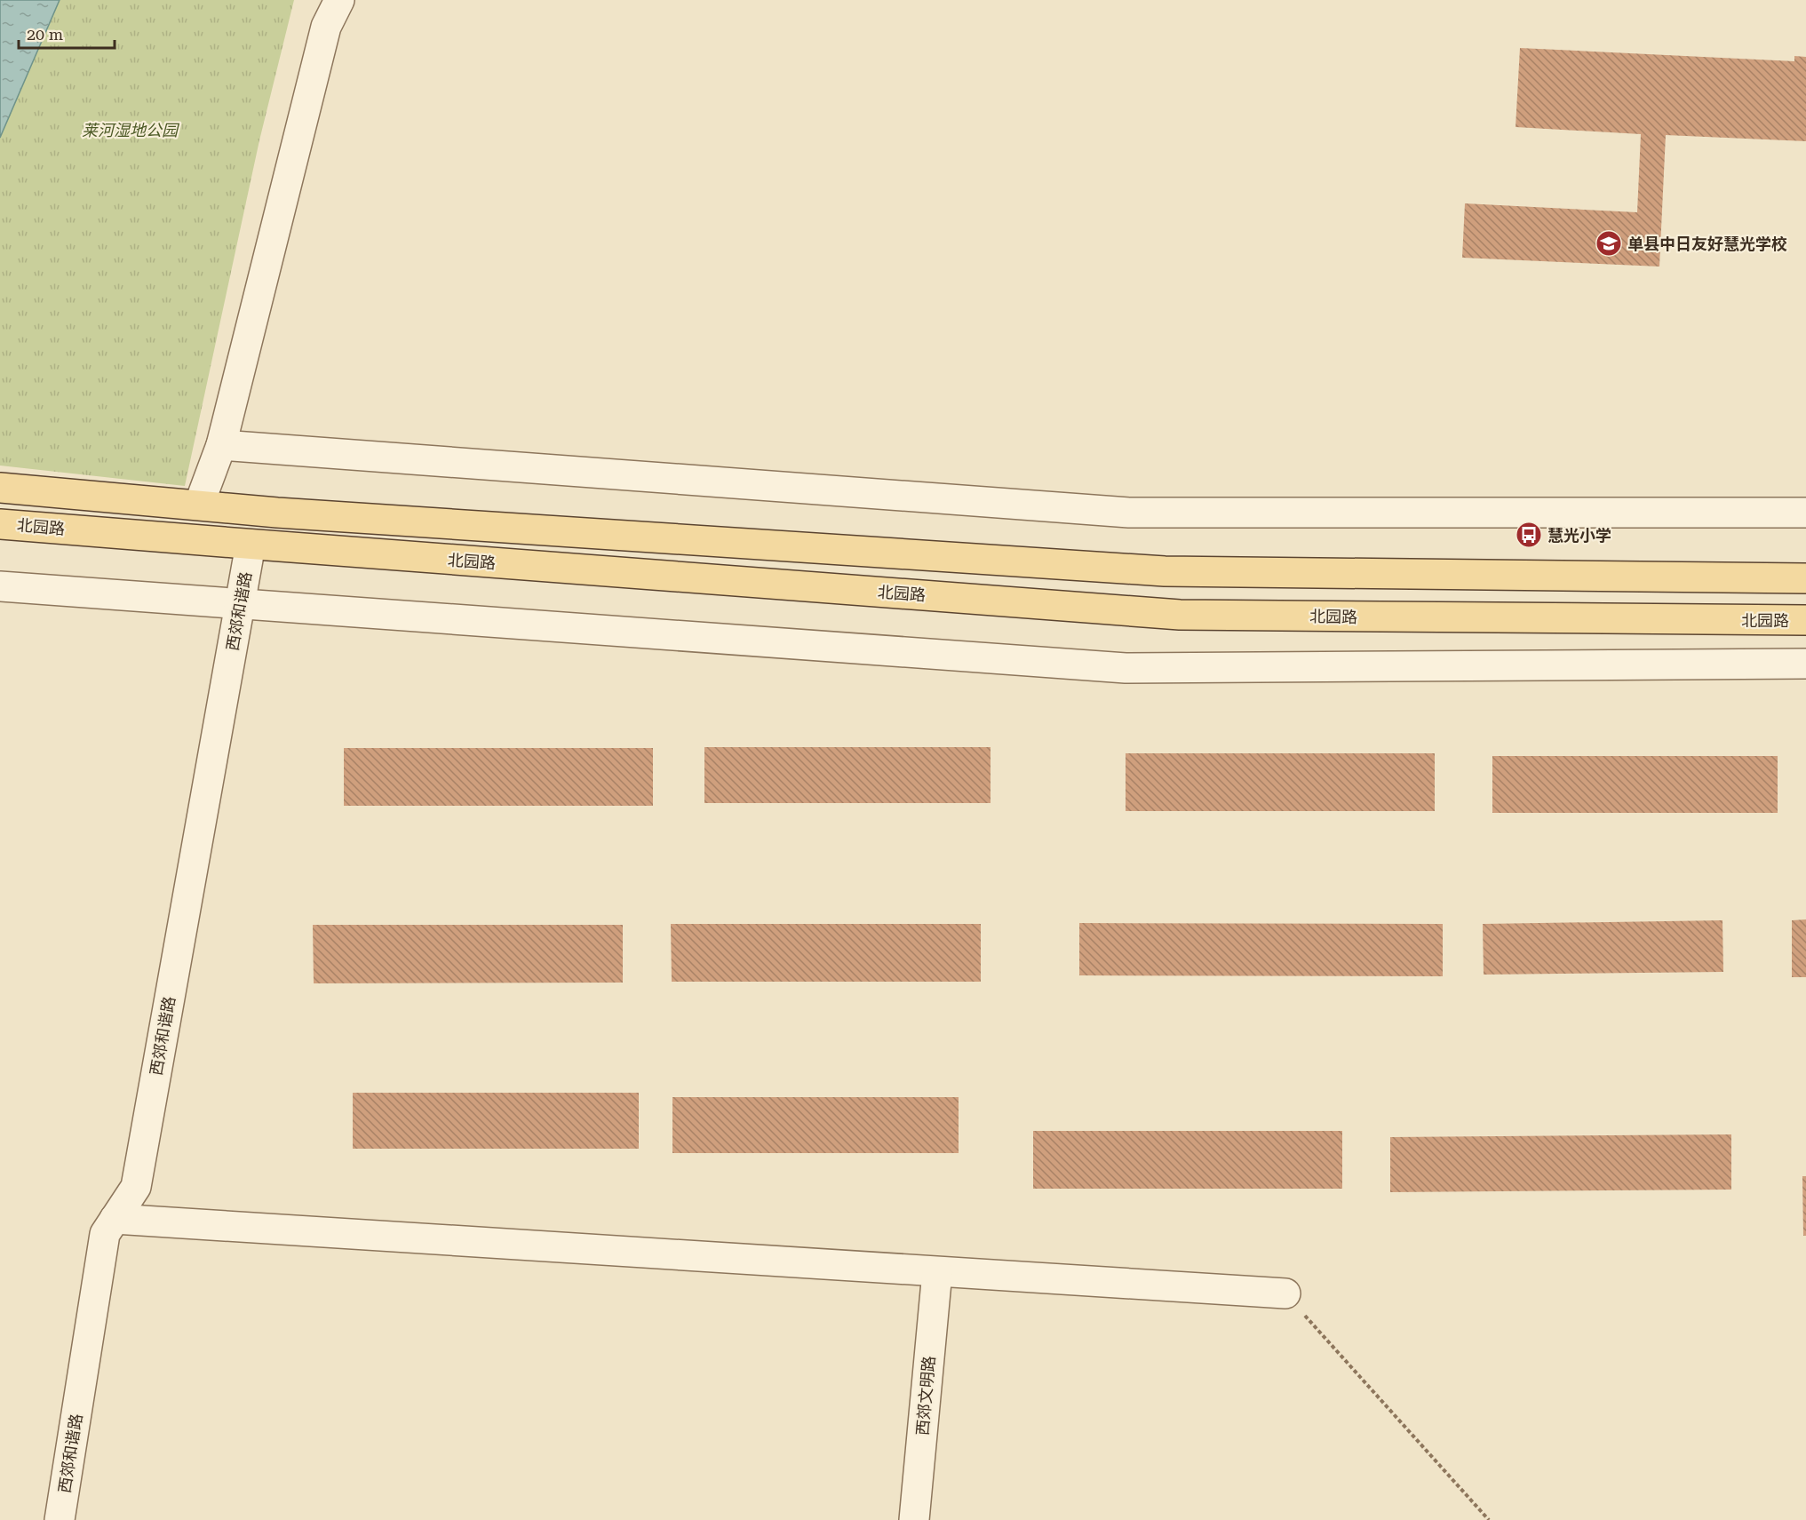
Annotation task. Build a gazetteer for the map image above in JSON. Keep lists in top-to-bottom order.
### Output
{
  "streets": {
    "main road": ["北园路"],
    "street": ["西郊和谐路", "西郊文明路"]
  },
  "crossings": [
    ["北园路", "西郊和谐路"]
  ],
  "parks": ["莱河湿地公园"],
  "places": {
    "school or university": ["单县中日友好慧光学校"],
    "bus stop": ["慧光小学"]
  },
  "scale_bar": "20 m"
}
